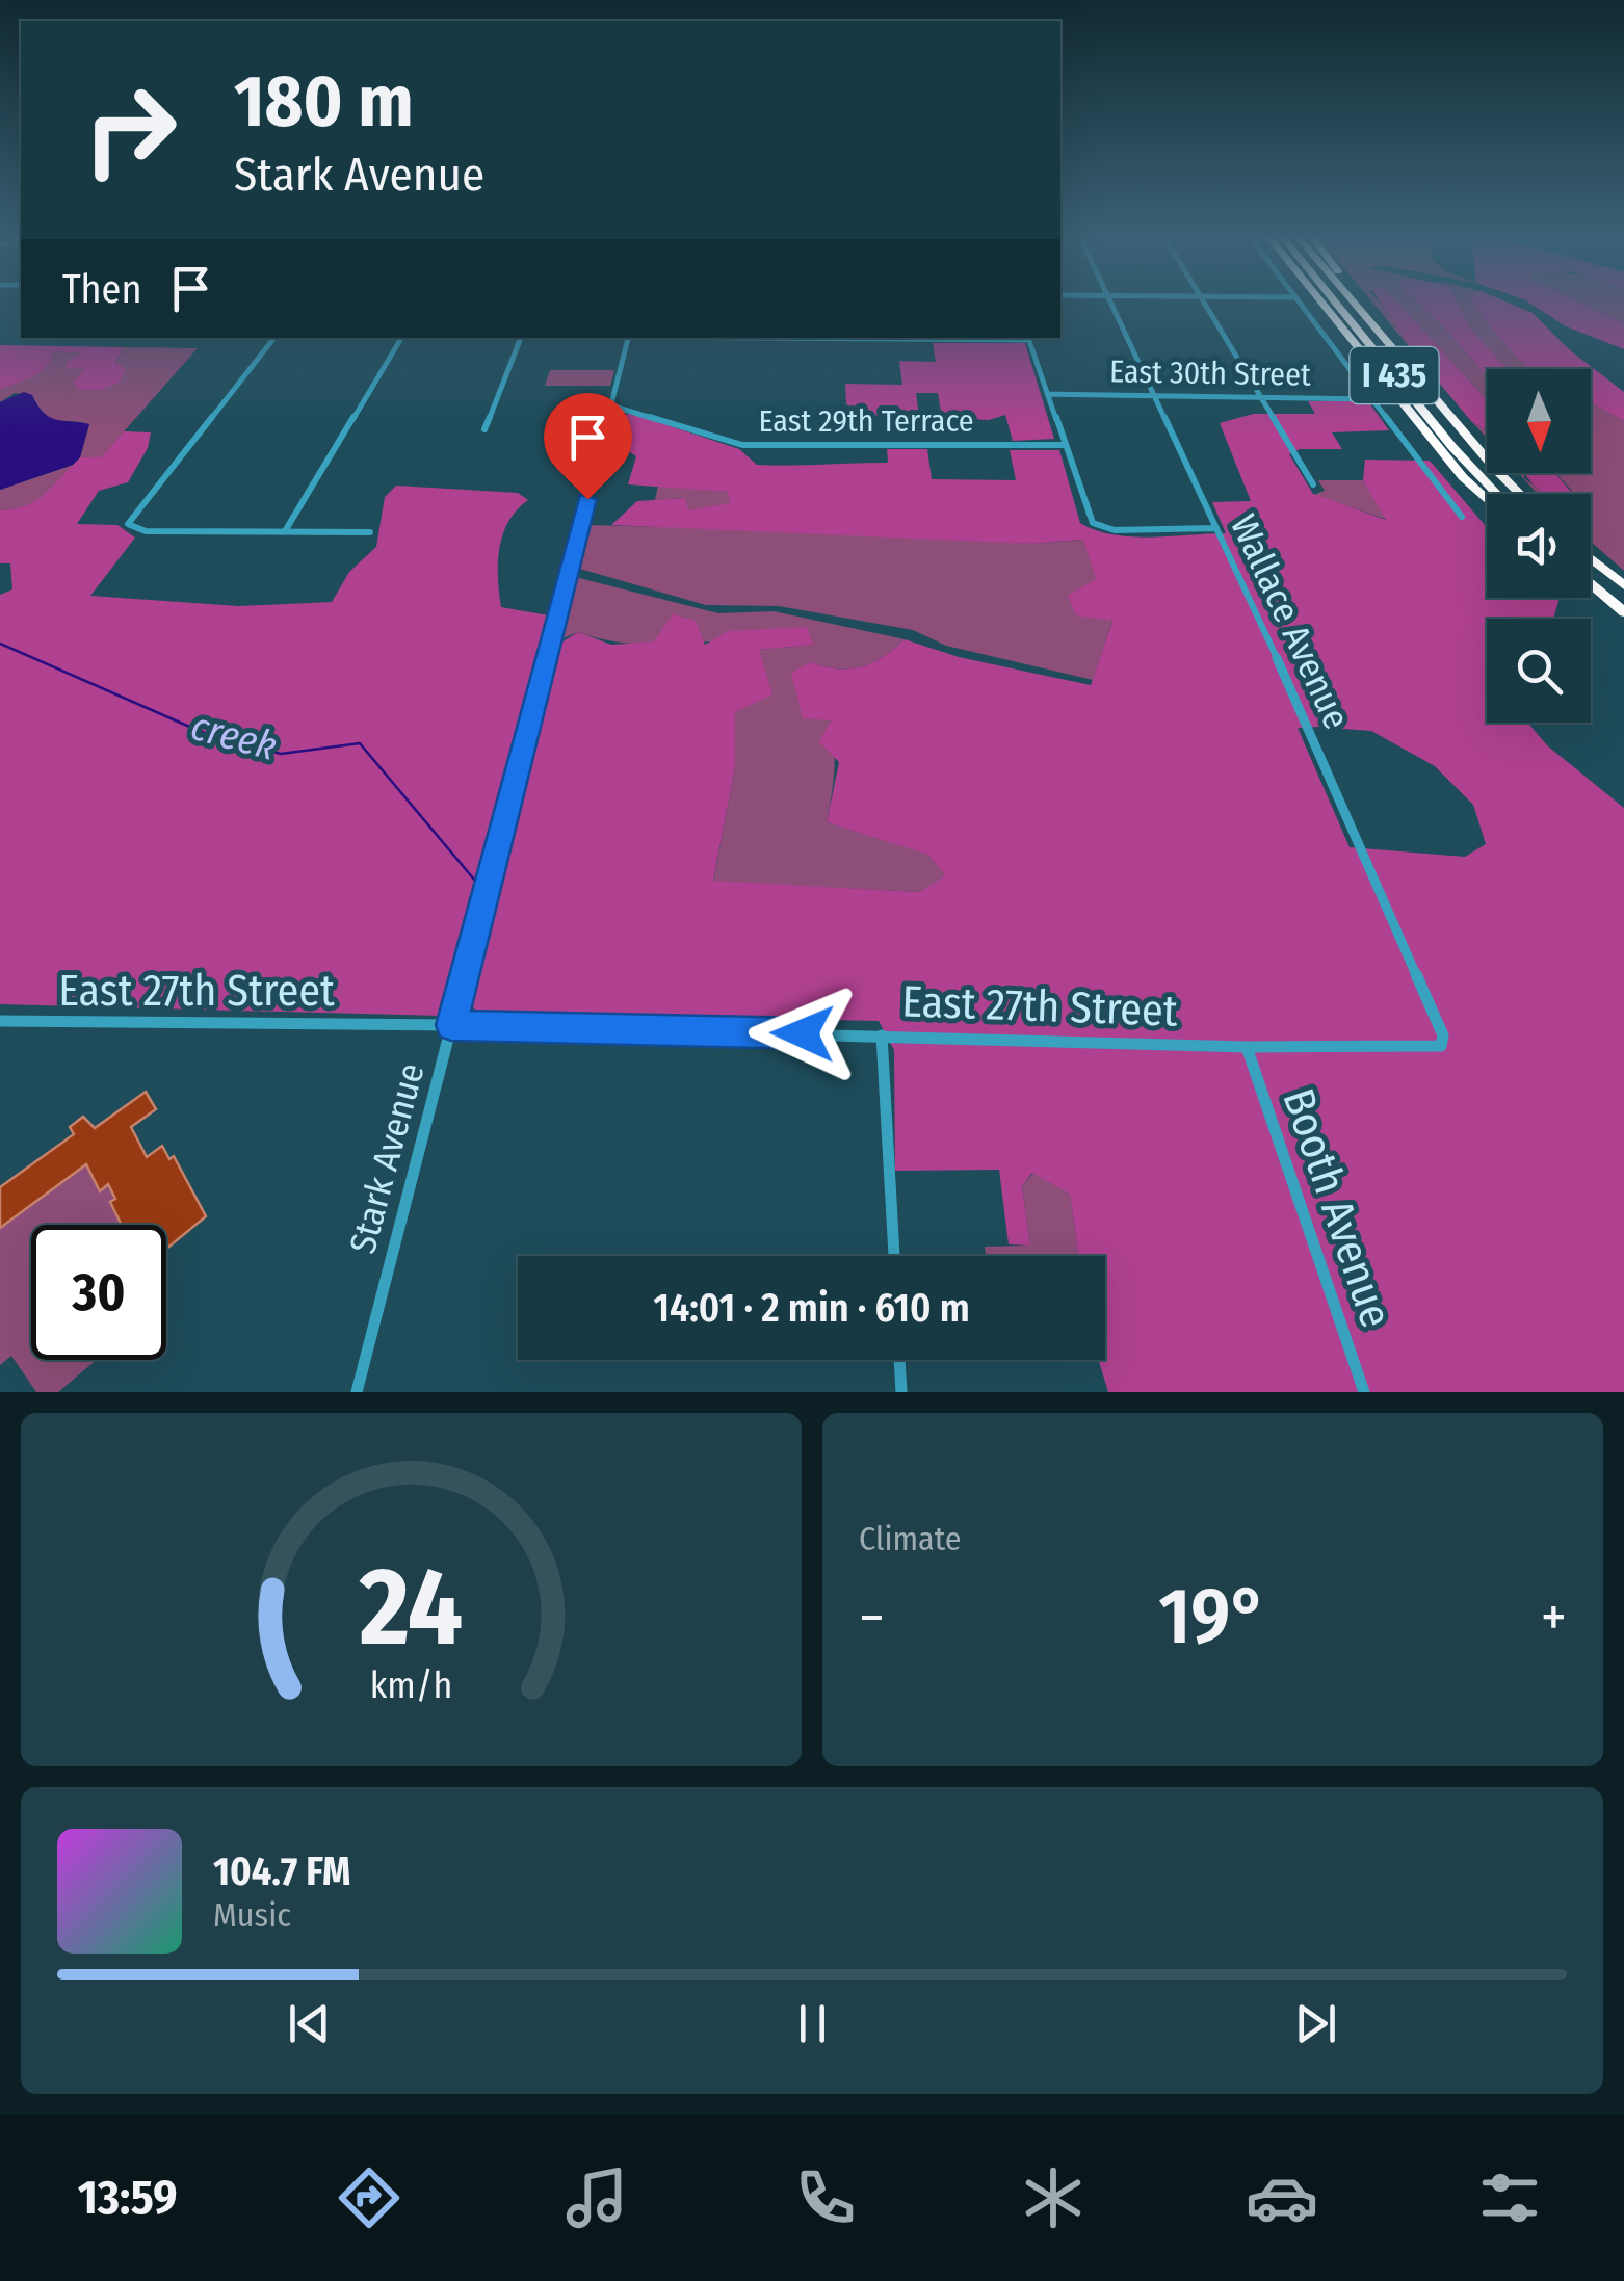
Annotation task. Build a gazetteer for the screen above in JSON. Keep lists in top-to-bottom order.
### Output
{
  "streets": {
    "highway": ["I 435"],
    "street": [
      "East 30th Street",
      "East 29th Terrace",
      "Wallace Avenue",
      "East 27th Street",
      "Stark Avenue",
      "Booth Avenue"
    ]
  },
  "crossings": [
    ["East 30th Street", "Wallace Avenue"],
    ["East 29th Terrace", "Stark Avenue"],
    ["Wallace Avenue", "East 27th Street"],
    ["East 27th Street", "Stark Avenue"],
    ["East 27th Street", "Booth Avenue"]
  ],
  "water": ["creek"],
  "north": "bottom",
  "page": {
    "turn": ["180 m", "Stark Avenue"],
    "then": "Then",
    "limit": "30",
    "trip": "14:01 · 2 min · 610 m",
    "tile": "Climate",
    "heat": ["−", "19°", "+"],
    "song": ["104.7 FM", "Music"],
    "tabs": "13:59",
    "gauge": ["24", "km/h"]
  }
}
